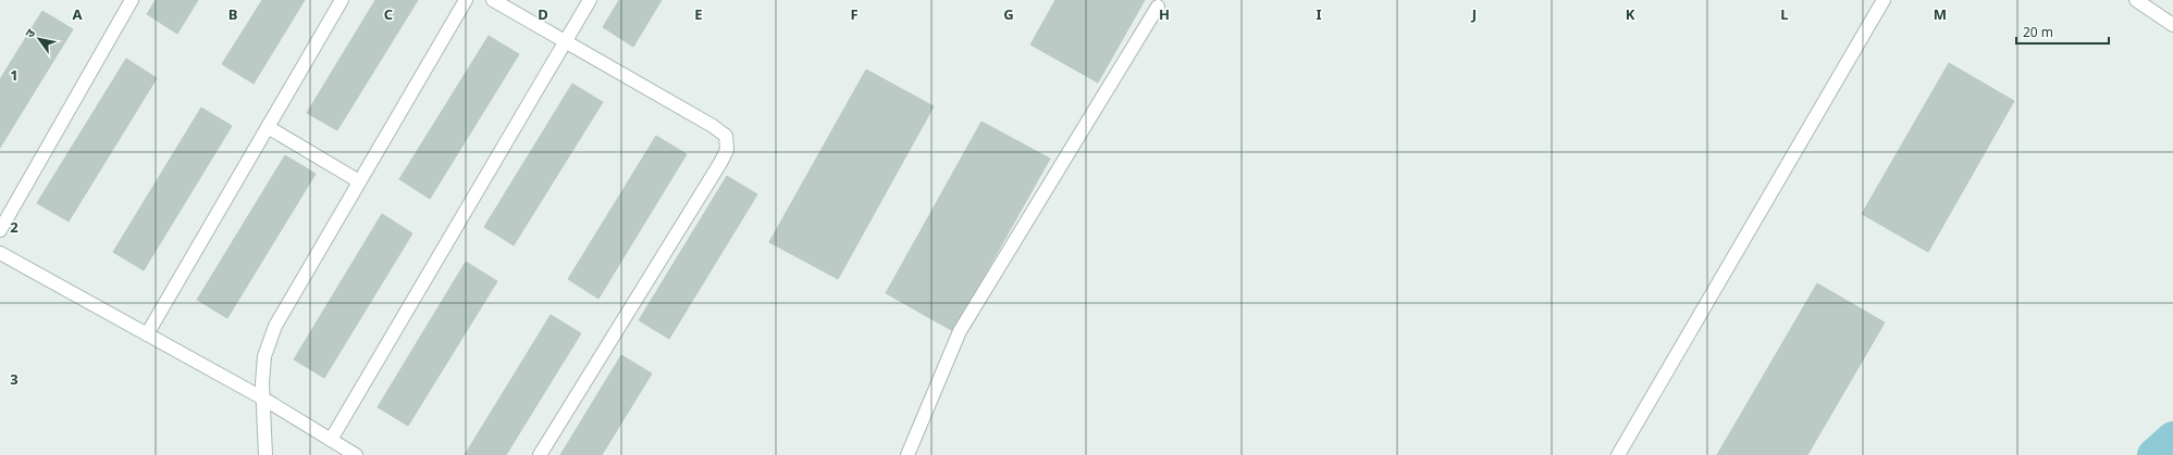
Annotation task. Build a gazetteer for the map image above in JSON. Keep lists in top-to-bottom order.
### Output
{
  "scale_bar": "20 m",
  "north": "top left",
  "grid": {
    "columns": [
      "A",
      "B",
      "C",
      "D",
      "E",
      "F",
      "G",
      "H",
      "I",
      "J",
      "K",
      "L",
      "M"
    ],
    "rows": ["1", "2", "3"]
  }
}
